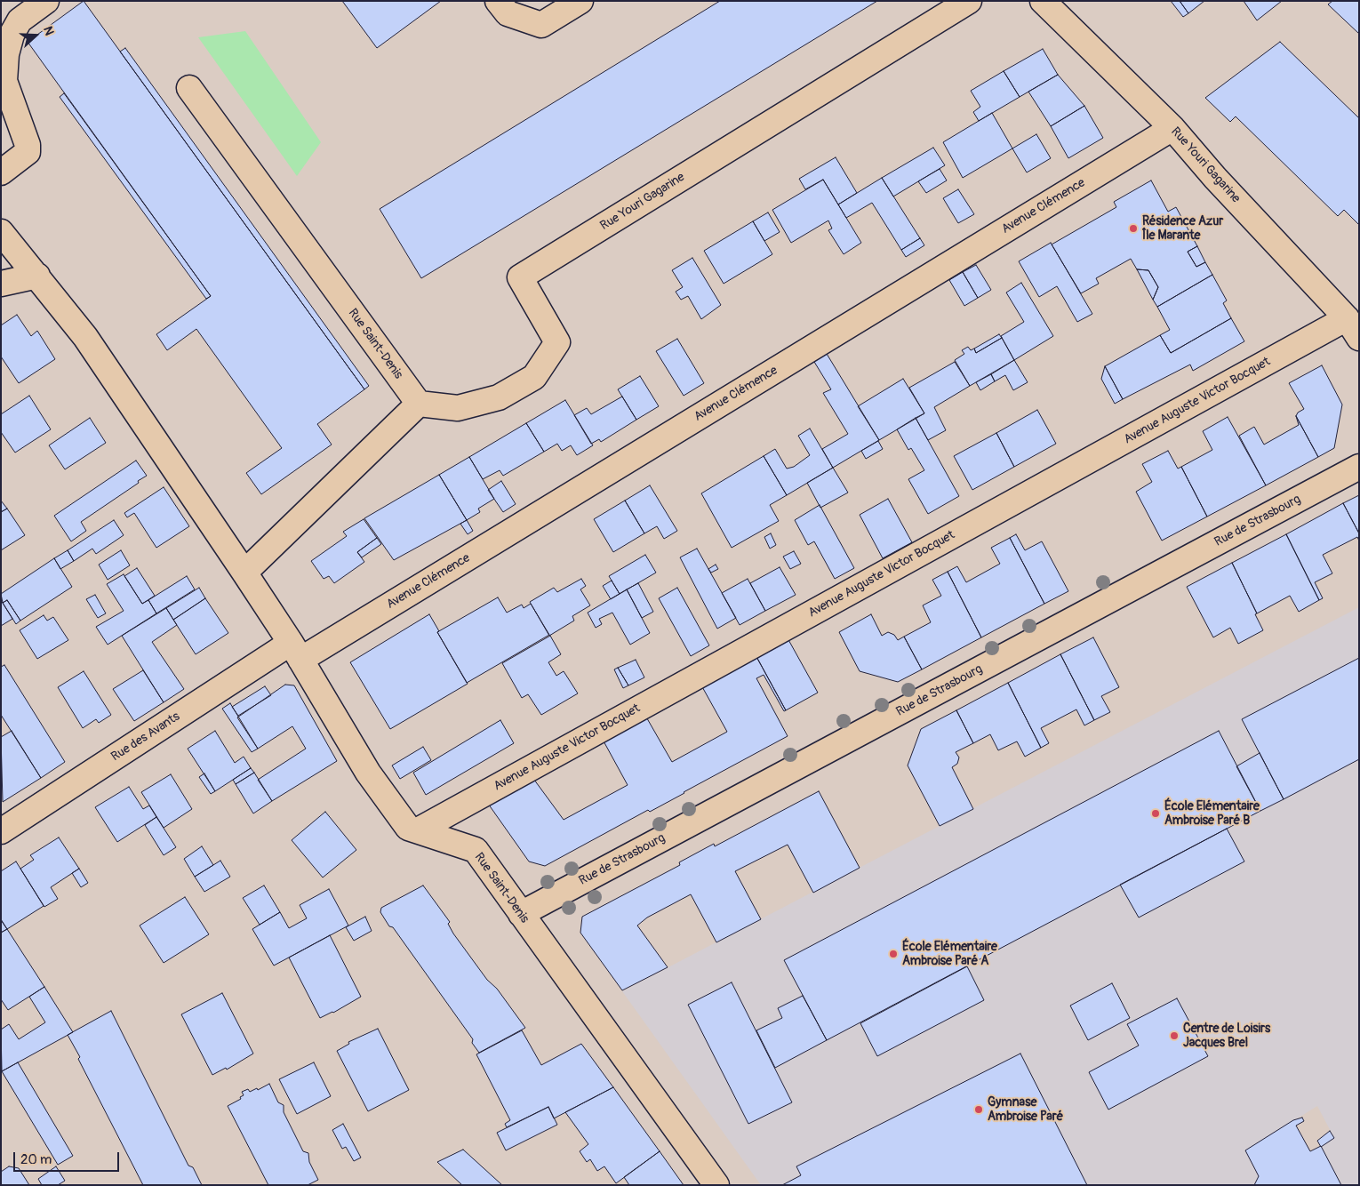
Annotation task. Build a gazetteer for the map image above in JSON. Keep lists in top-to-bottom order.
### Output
{
  "streets": {
    "street": [
      "Rue Youri Gagarine",
      "Avenue Clémence",
      "Rue Saint-Denis",
      "Avenue Auguste Victor Bocquet",
      "Rue de Strasbourg",
      "Rue des Avants"
    ]
  },
  "crossings": [
    ["Rue Youri Gagarine", "Avenue Clémence"],
    ["Rue Youri Gagarine", "Rue Saint-Denis"],
    ["Rue Youri Gagarine", "Avenue Auguste Victor Bocquet"],
    ["Avenue Clémence", "Rue Saint-Denis"],
    ["Avenue Clémence", "Rue des Avants"],
    ["Rue Saint-Denis", "Avenue Auguste Victor Bocquet"],
    ["Rue Saint-Denis", "Rue de Strasbourg"],
    ["Rue Saint-Denis", "Rue des Avants"]
  ],
  "places": [
    "Résidence Azur Île Marante",
    "École Elémentaire Ambroise Paré B",
    "École Elémentaire Ambroise Paré A",
    "Centre de Loisirs Jacques Brel",
    "Gymnase Ambroise Paré"
  ],
  "scale_bar": "20 m",
  "north": "right"
}
